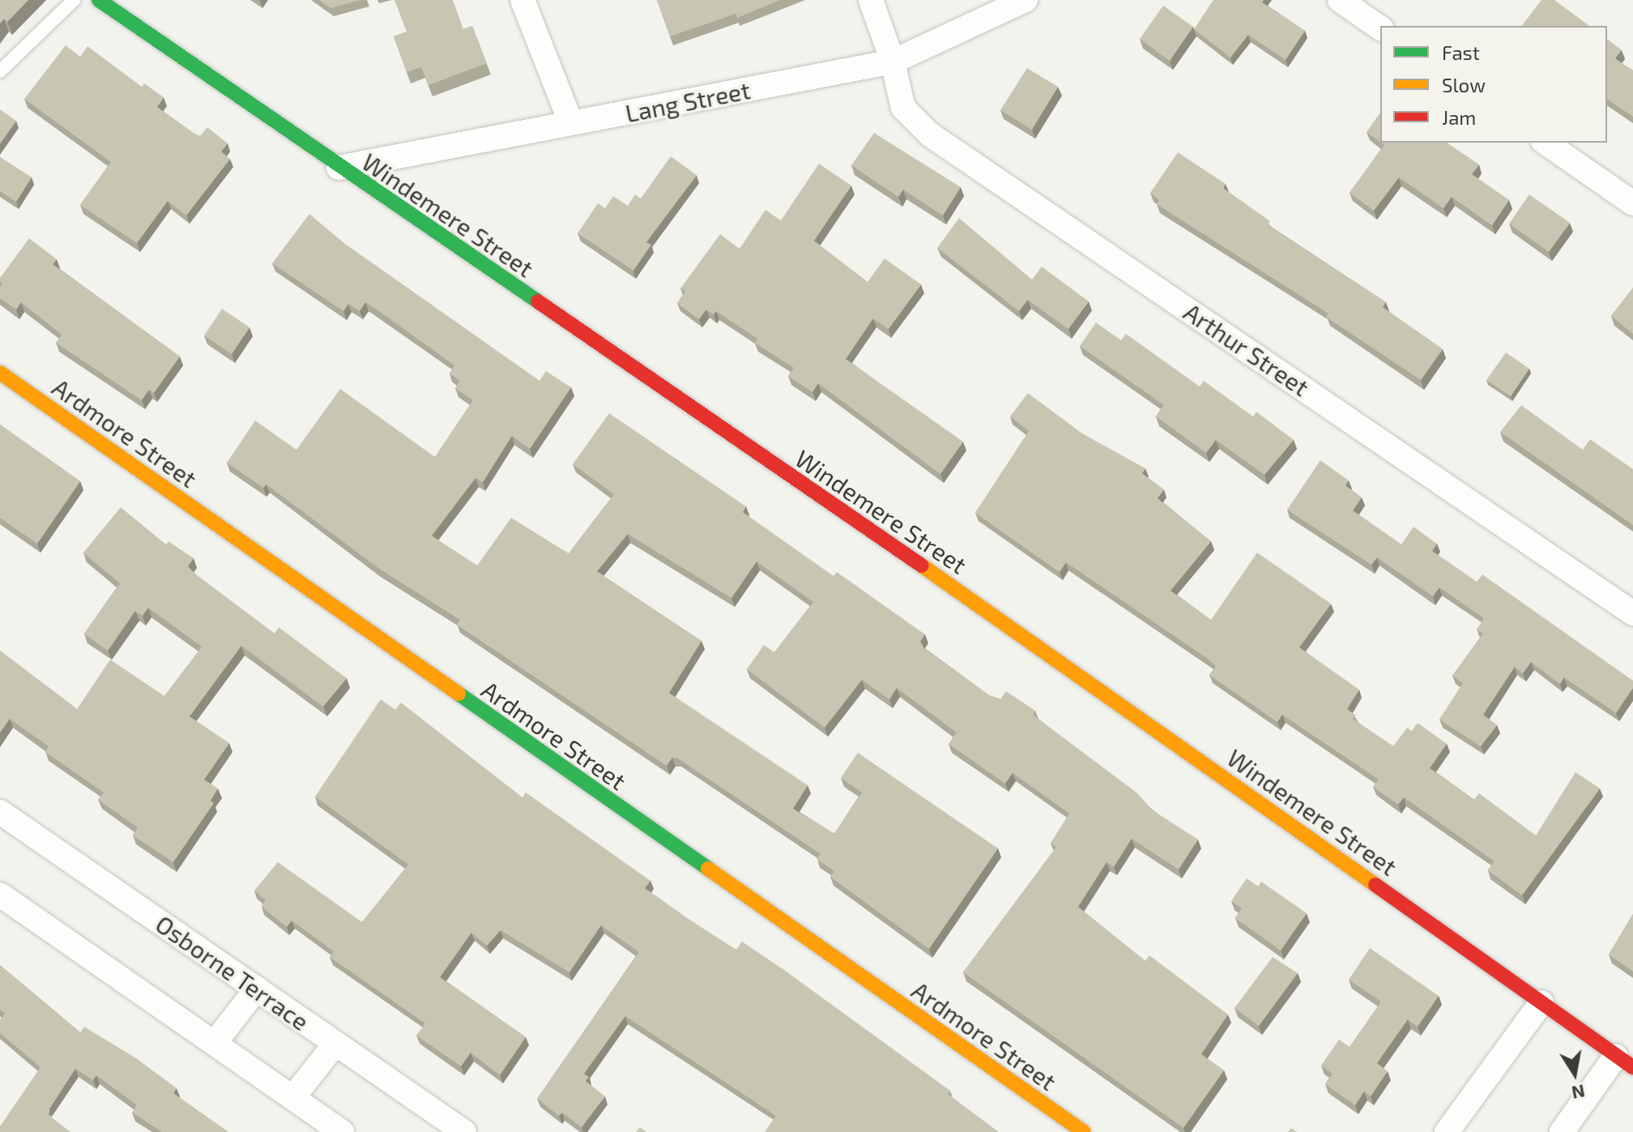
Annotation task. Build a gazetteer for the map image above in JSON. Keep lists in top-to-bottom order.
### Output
{
  "streets": {
    "street": [
      "Lang Street",
      "Windemere Street",
      "Arthur Street",
      "Ardmore Street",
      "Osborne Terrace"
    ]
  },
  "crossings": [
    ["Lang Street", "Windemere Street"],
    ["Lang Street", "Arthur Street"]
  ],
  "legend": ["Fast", "Slow", "Jam"],
  "north": "bottom"
}
